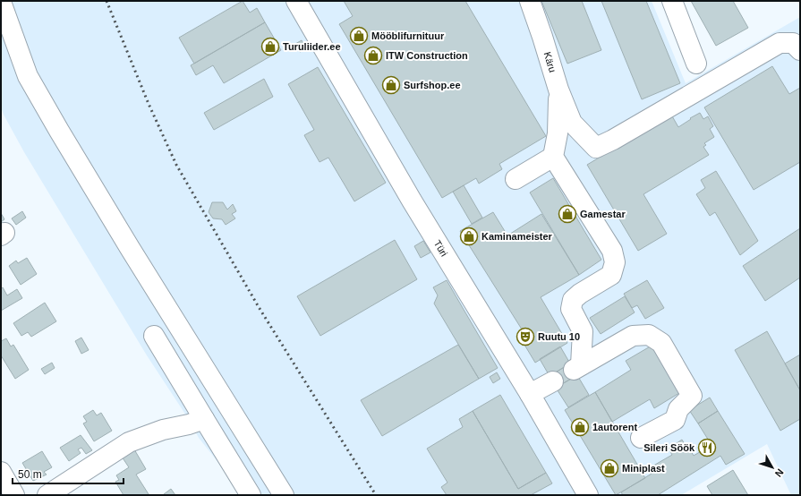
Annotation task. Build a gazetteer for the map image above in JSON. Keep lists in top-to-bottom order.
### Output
{
  "streets": {
    "street": ["Käru", "Türi"]
  },
  "places": {
    "shop": [
      "Mööblifurnituur",
      "Turuliider.ee",
      "ITW Construction",
      "Surfshop.ee",
      "Gamestar",
      "Kaminameister",
      "1autorent",
      "Miniplast"
    ],
    "theatre": ["Ruutu 10"],
    "restaurant": ["Sileri Söök"]
  },
  "scale_bar": "50 m",
  "north": "bottom right"
}
